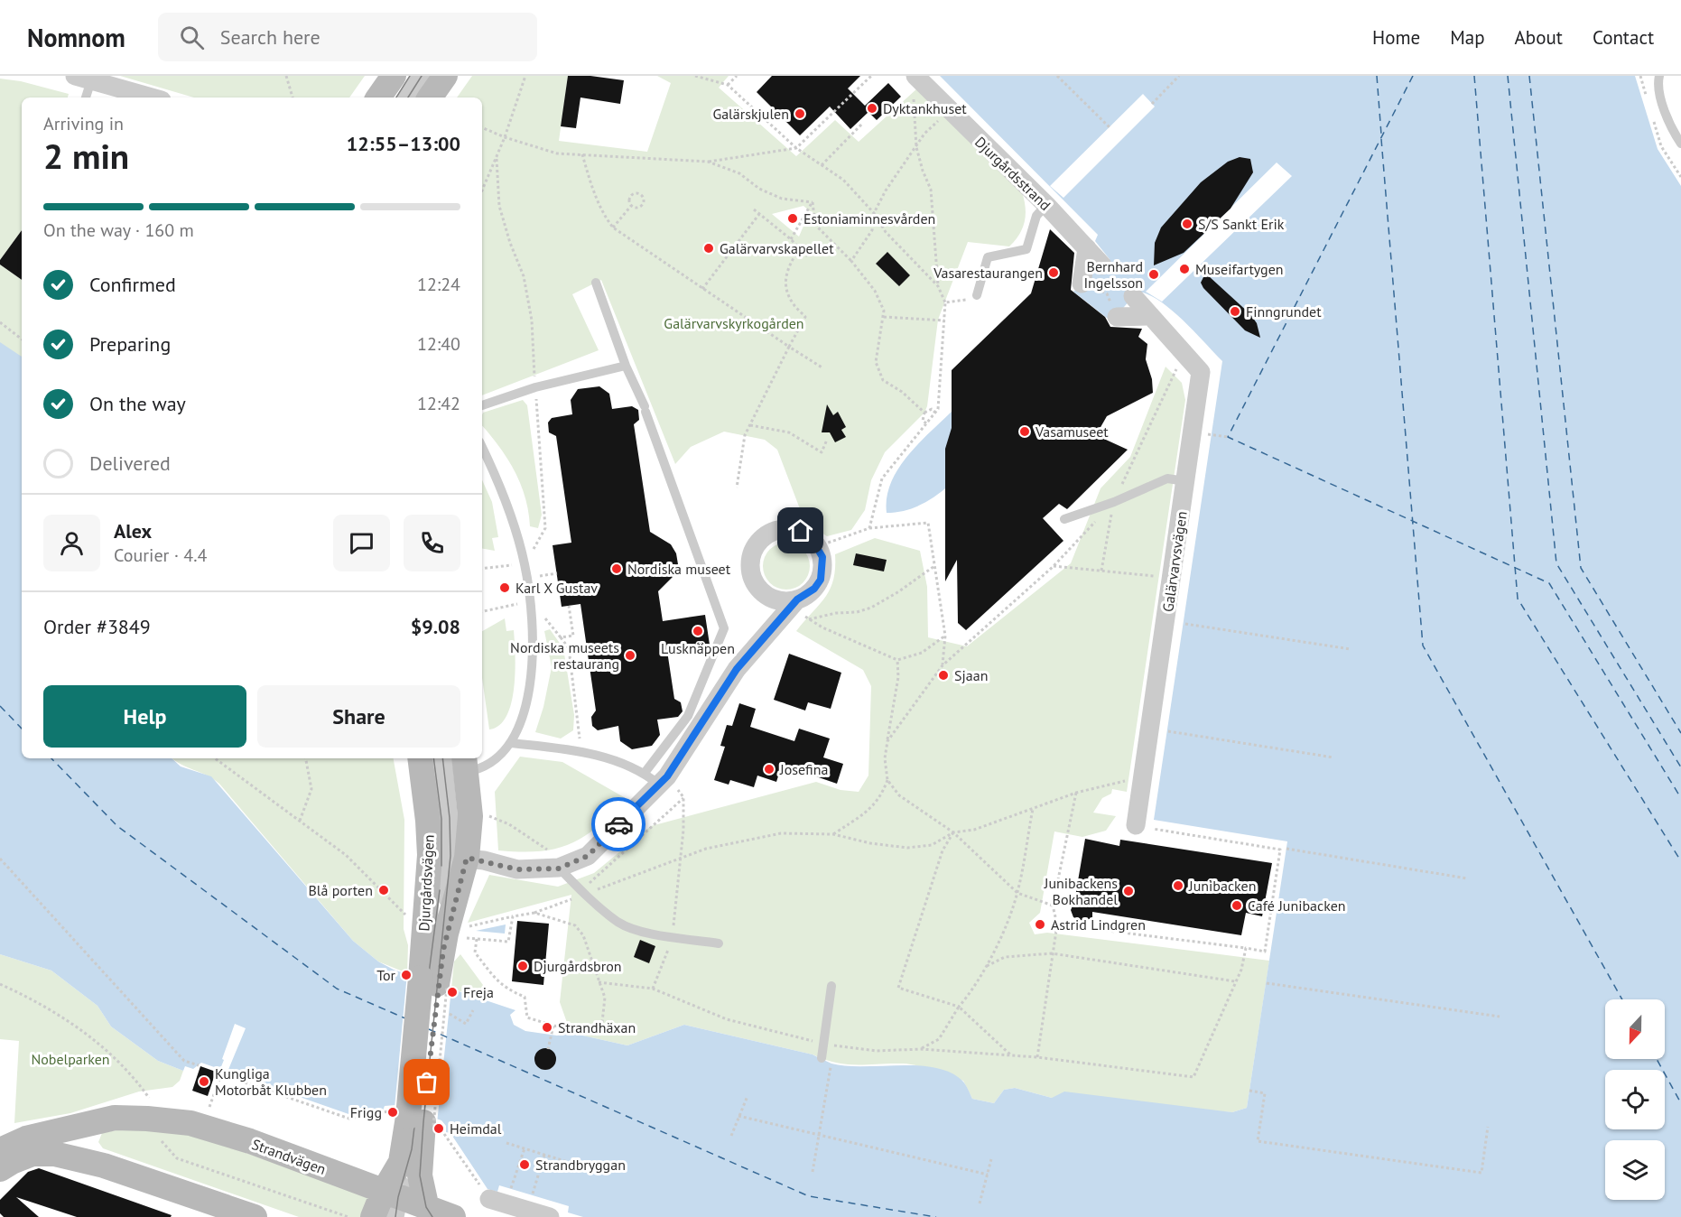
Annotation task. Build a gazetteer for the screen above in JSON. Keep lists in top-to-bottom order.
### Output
{
  "streets": {
    "street": [
      "Djurgårdsstrand",
      "Galärvarvsvägen",
      "Djurgårdsvägen",
      "Strandvägen"
    ]
  },
  "parks": ["Galärvarvskyrkogården", "Nobelparken"],
  "places": [
    "Dyktankhuset",
    "Galärskjulen",
    "Estoniaminnesvården",
    "S/S Sankt Erik",
    "Galärvarvskapellet",
    "Museifartygen",
    "Vasarestaurangen",
    "Bernhard Ingelsson",
    "Finngrundet",
    "Vasamuseet",
    "Nordiska museet",
    "Karl X Gustav",
    "Lusknäppen",
    "Nordiska museets restaurang",
    "Sjaan",
    "Josefina",
    "Junibacken",
    "Blå porten",
    "Junibackens Bokhandel",
    "Café Junibacken",
    "Astrid Lindgren",
    "Djurgårdsbron",
    "Tor",
    "Freja",
    "Strandhäxan",
    "Kungliga Motorbåt Klubben",
    "Frigg",
    "Heimdal",
    "Strandbryggan"
  ],
  "north": "bottom",
  "page": {
    "header": "Nomnom",
    "search": "Search here",
    "nav": [
      "Home",
      "Map",
      "About",
      "Contact"
    ],
    "heading": ["2 min", "Arriving in", "12:55–13:00"],
    "panel": [
      "Alex",
      "Courier · 4.4",
      "Order #3849",
      "$9.08"
    ],
    "bar": "On the way · 160 m",
    "list": [
      ["Confirmed", "12:24"],
      ["Preparing", "12:40"],
      ["On the way", "12:42"],
      "Delivered"
    ],
    "buttons": ["Help", "Share"]
  }
}
